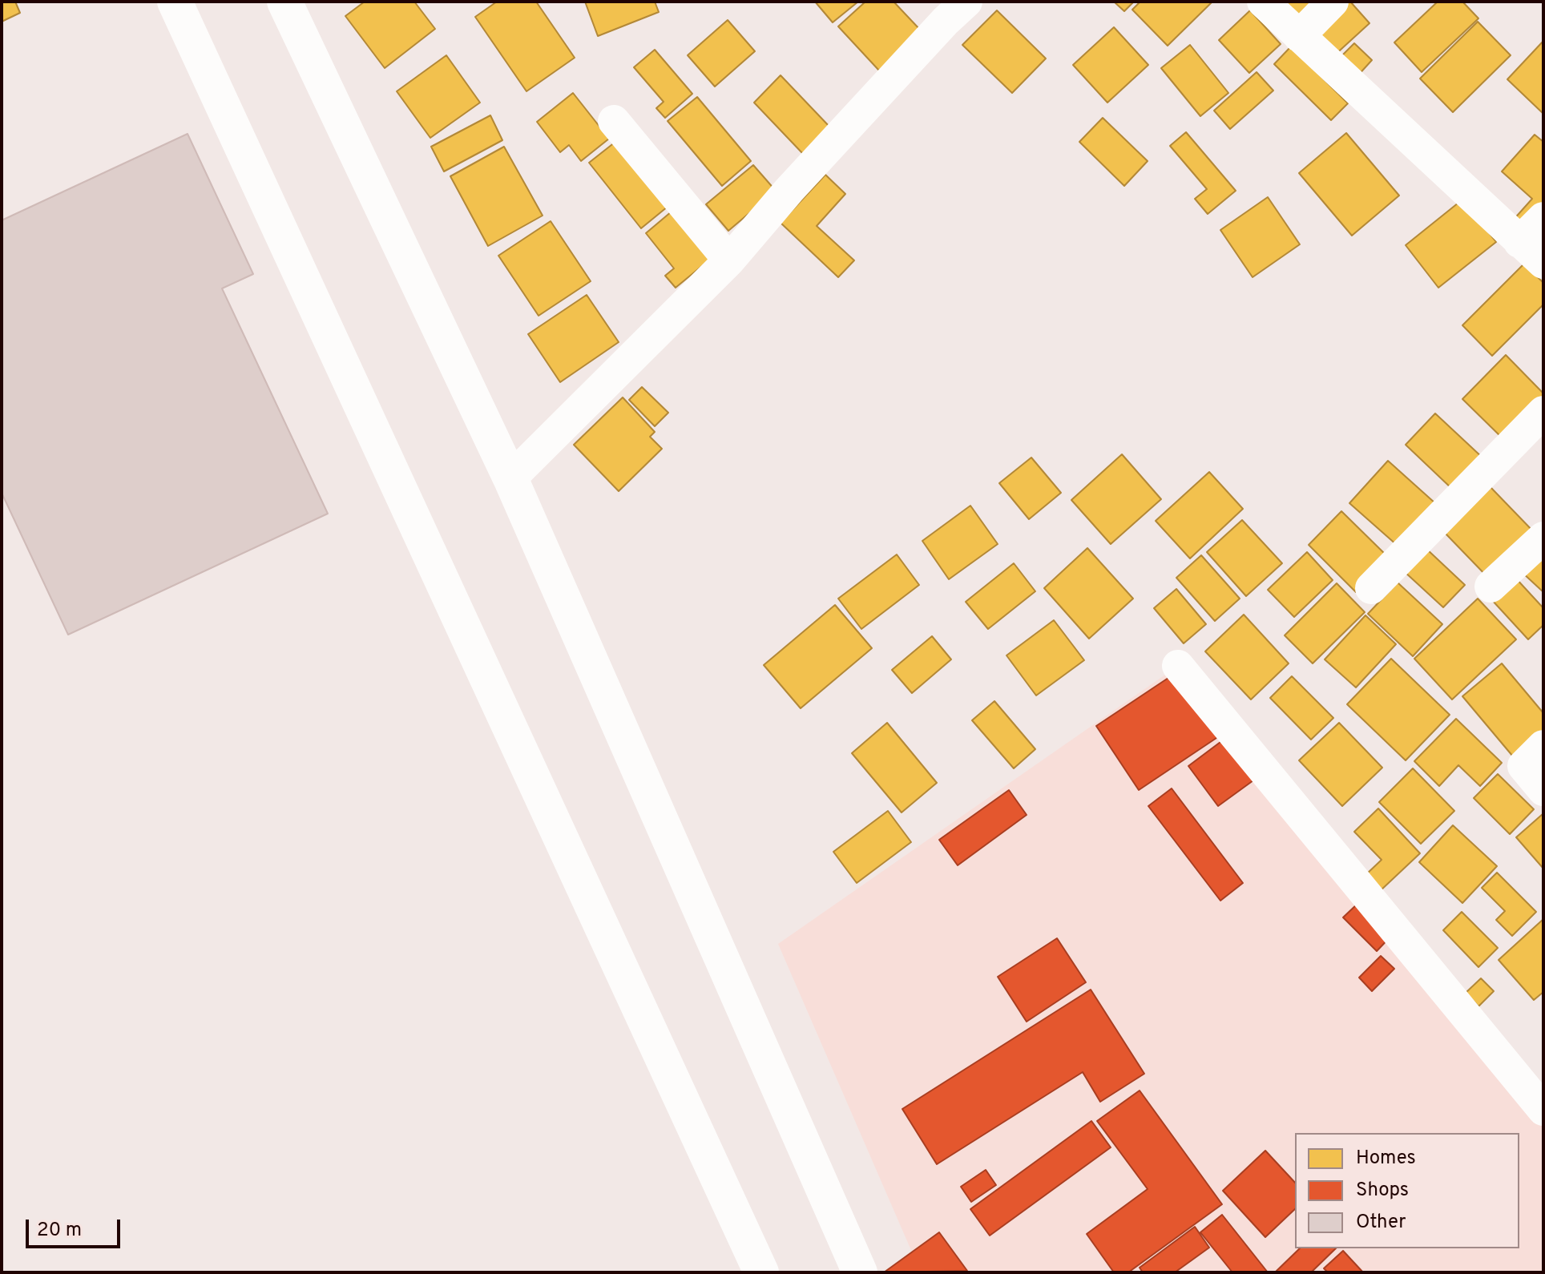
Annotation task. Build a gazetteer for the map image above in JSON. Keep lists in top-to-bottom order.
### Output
{
  "legend": ["Homes", "Shops", "Other"],
  "scale_bar": "20 m"
}
